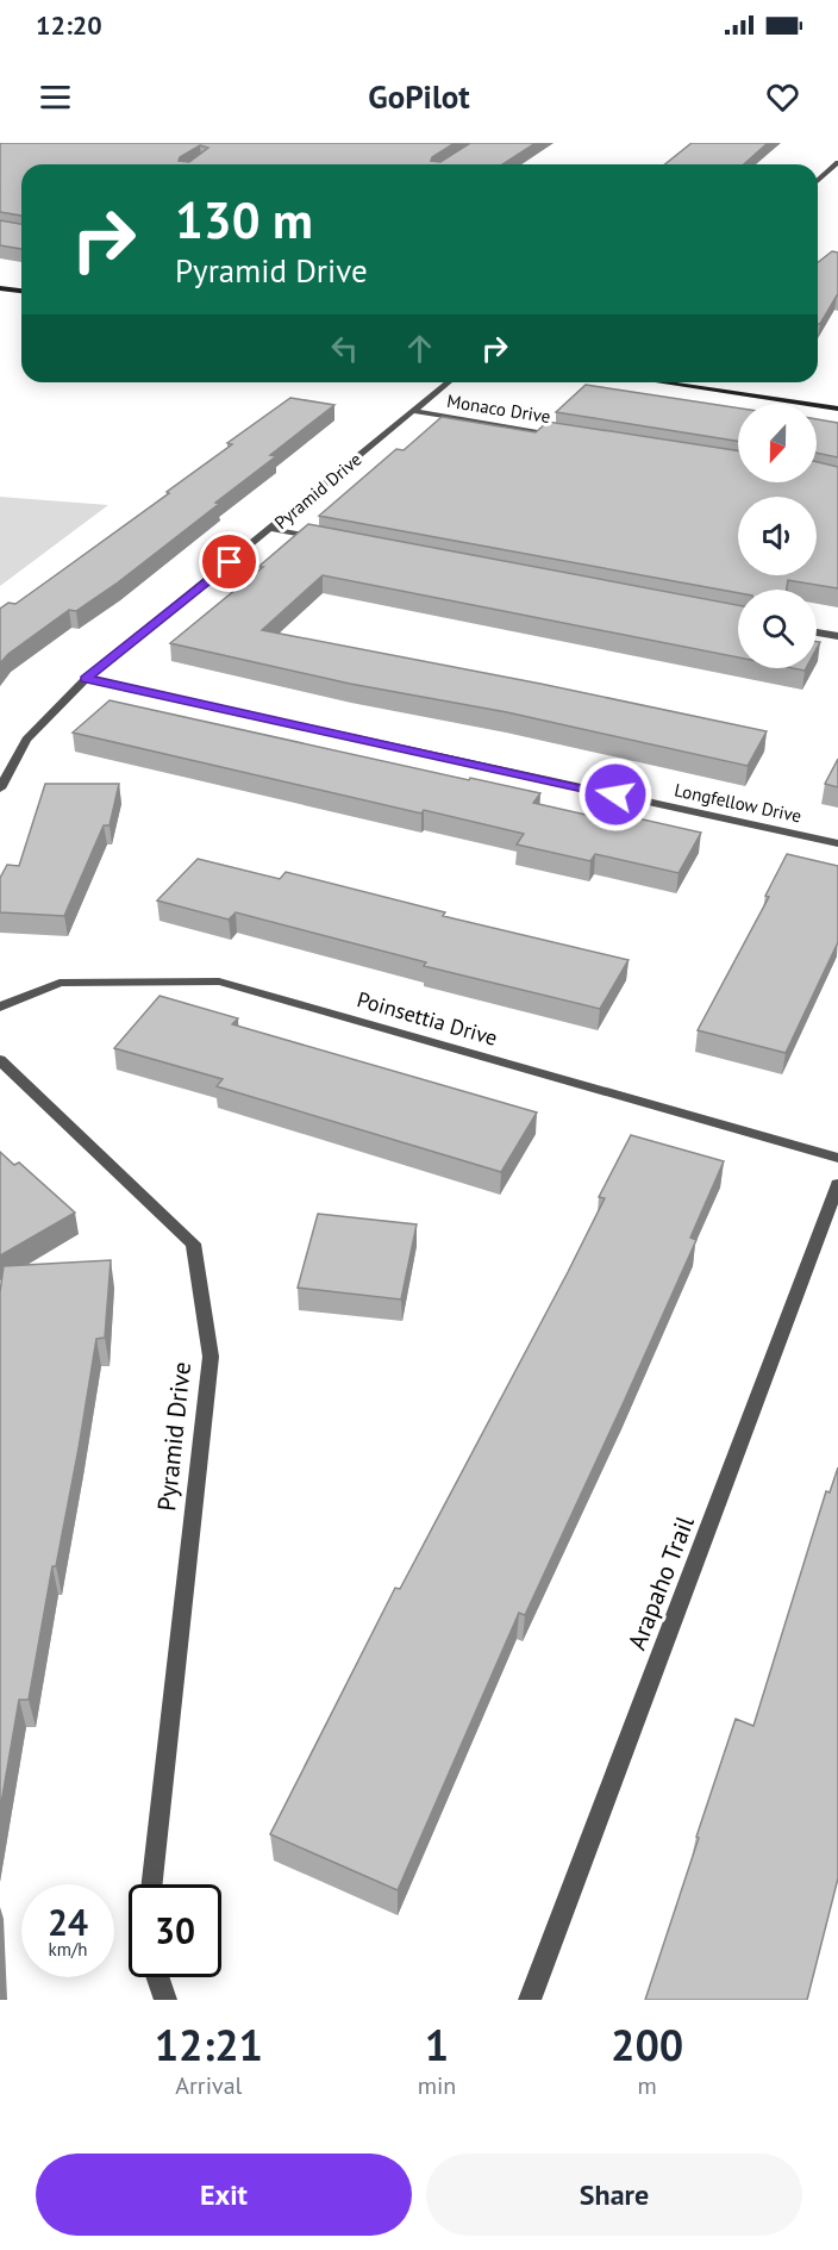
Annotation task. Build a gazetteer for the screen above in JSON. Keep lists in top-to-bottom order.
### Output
{
  "streets": {
    "street": [
      "Monaco Drive",
      "Pyramid Drive",
      "Longfellow Drive",
      "Poinsettia Drive",
      "Arapaho Trail"
    ]
  },
  "crossings": [
    ["Monaco Drive", "Pyramid Drive"],
    ["Pyramid Drive", "Longfellow Drive"]
  ],
  "north": "bottom",
  "page": {
    "status": "12:20",
    "header": "GoPilot",
    "turn": ["130 m", "Pyramid Drive"],
    "speed": "24 km/h",
    "limit": "30",
    "eta": [
      "12:21",
      "Arrival",
      "1",
      "min",
      "200",
      "m"
    ],
    "buttons": ["Exit", "Share"]
  }
}
